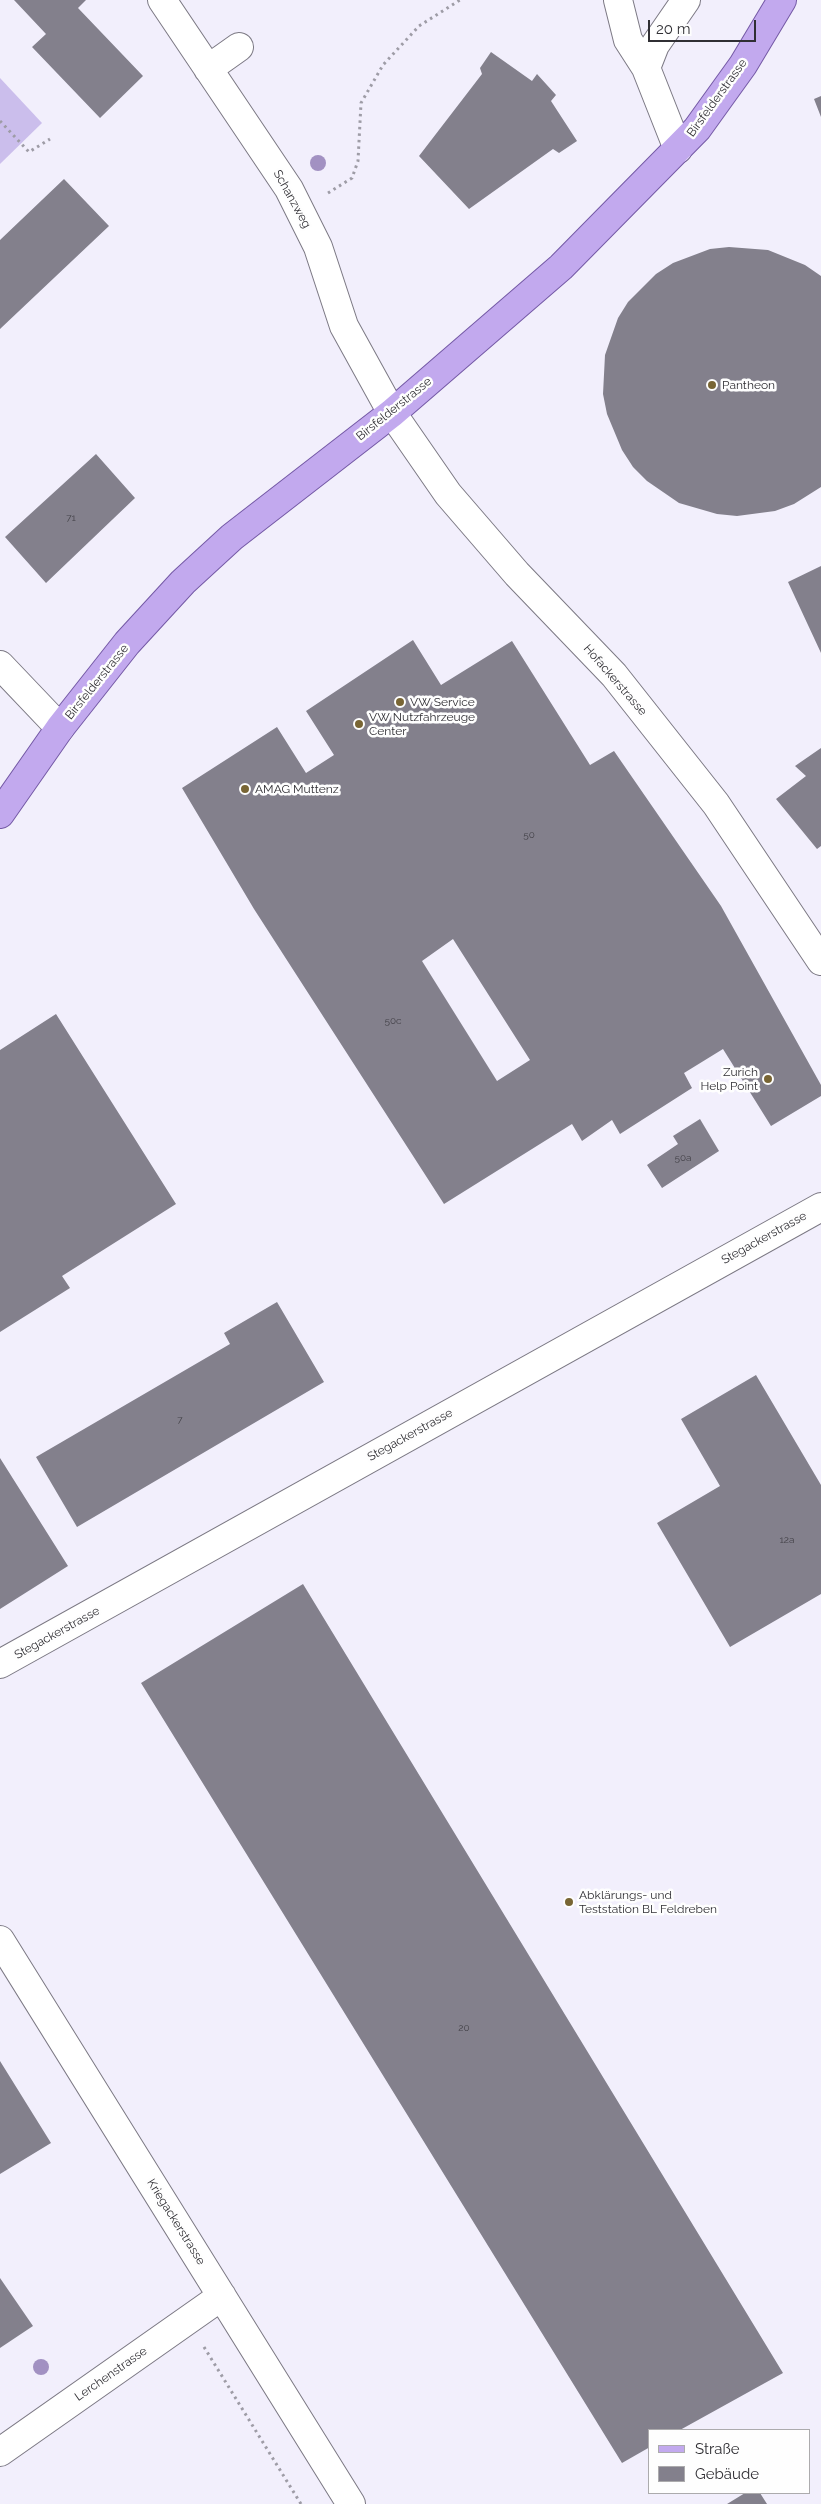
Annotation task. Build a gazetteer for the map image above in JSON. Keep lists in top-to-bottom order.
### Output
{
  "streets": {
    "main road": ["Birsfelderstrasse"],
    "street": [
      "Schanzweg",
      "Hofackerstrasse",
      "Stegackerstrasse",
      "Kriegackerstrasse",
      "Lerchenstrasse"
    ]
  },
  "crossings": [
    ["Birsfelderstrasse", "Schanzweg"],
    ["Birsfelderstrasse", "Hofackerstrasse"],
    ["Schanzweg", "Hofackerstrasse"],
    ["Kriegackerstrasse", "Lerchenstrasse"]
  ],
  "places": [
    "Pantheon",
    "VW Service",
    "VW Nutzfahrzeuge Center",
    "AMAG Muttenz",
    "Zurich Help Point",
    "Abklärungs- und Teststation BL Feldreben"
  ],
  "house_numbers": [
    "71",
    "50",
    "50c",
    "50a",
    "7",
    "12a",
    "20"
  ],
  "legend": ["Straße", "Gebäude"],
  "scale_bar": "20 m"
}
